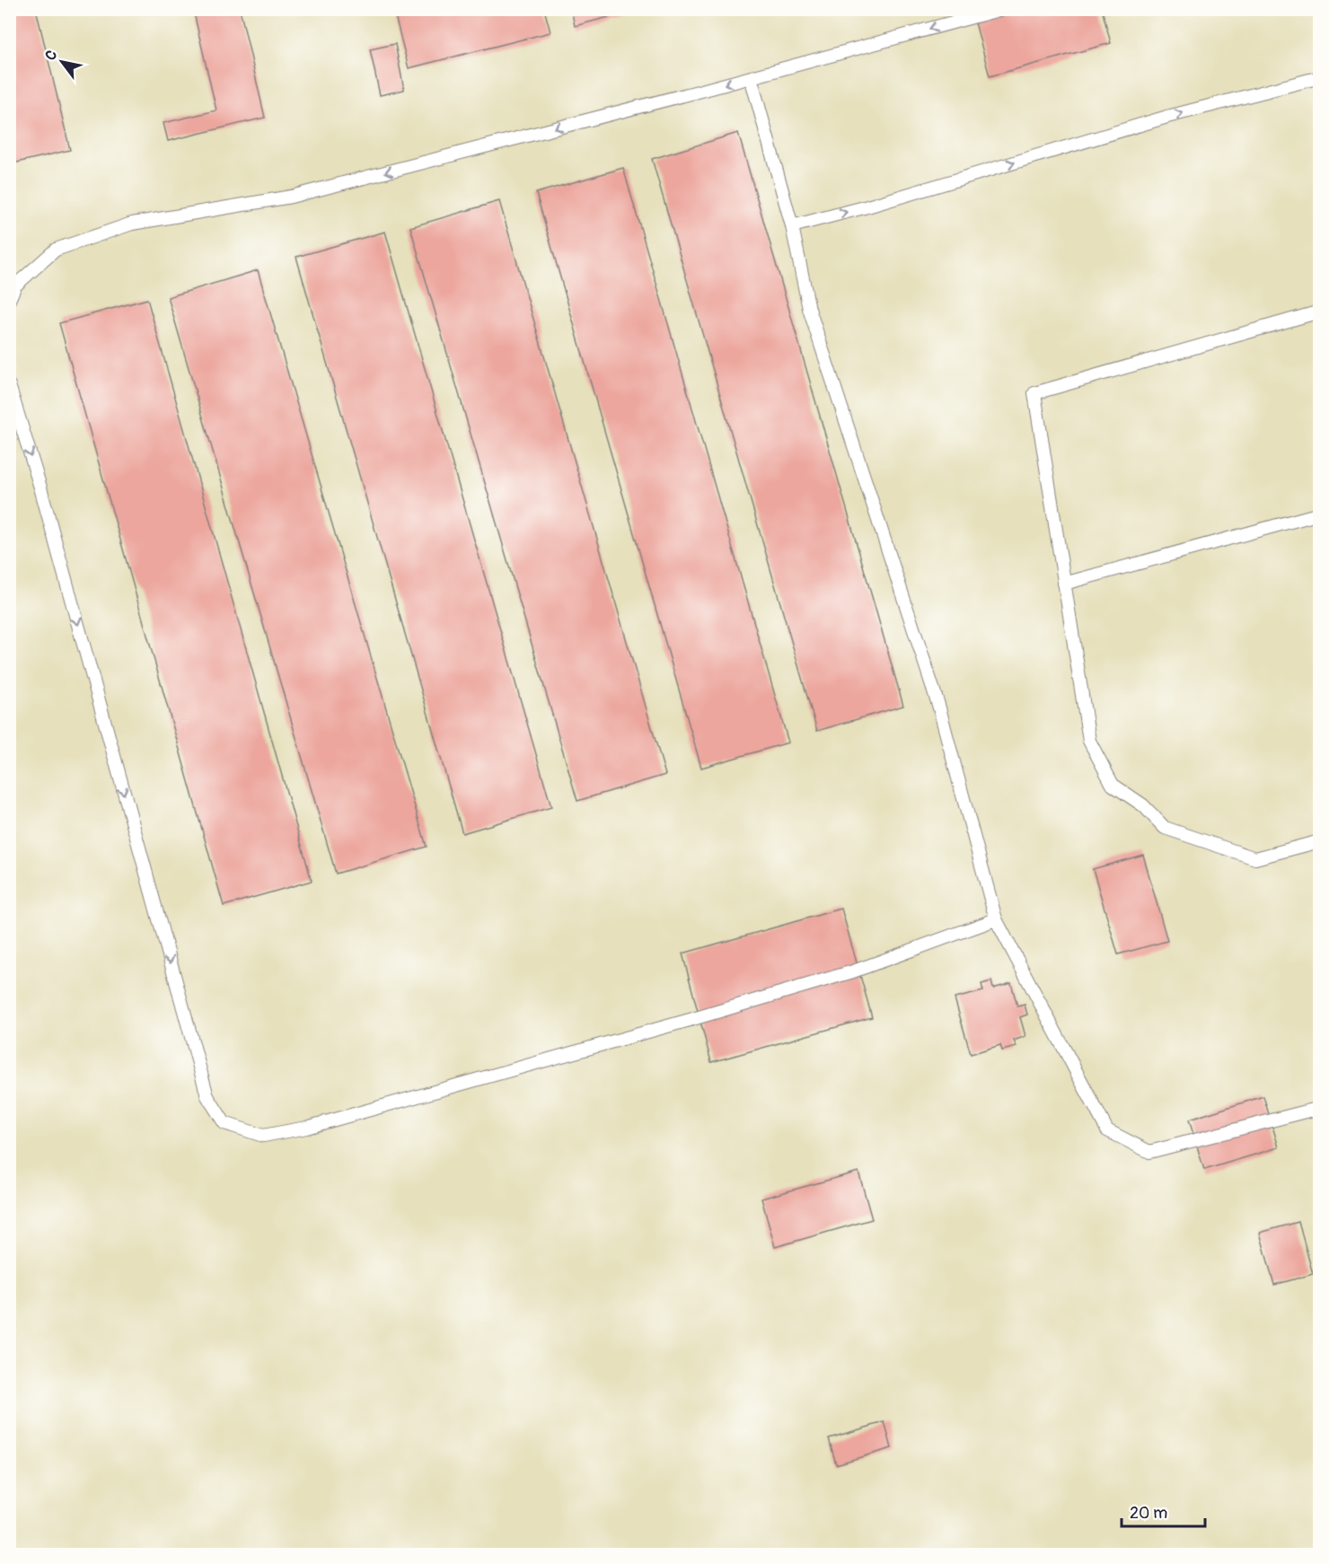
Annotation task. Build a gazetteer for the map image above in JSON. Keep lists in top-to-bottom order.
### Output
{
  "scale_bar": "20 m",
  "north": "top left"
}
